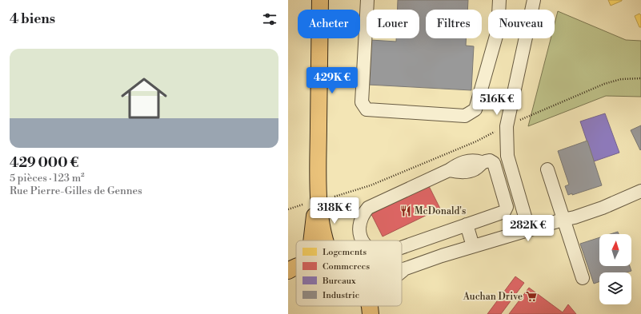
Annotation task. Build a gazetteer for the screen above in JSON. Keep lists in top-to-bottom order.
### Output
{
  "places": {
    "restaurant": ["McDonald's"],
    "supermarket": ["Auchan Drive"]
  },
  "legend": [
    "Logements",
    "Commerces",
    "Bureaux",
    "Industrie"
  ],
  "north": "top",
  "page": {
    "heading": "4 biens",
    "chip": [
      "Acheter",
      "Louer",
      "Filtres",
      "Nouveau"
    ],
    "list": [
      {
        "name": "429 000 €",
        "note": "5 pièces · 123 m² · Rue Pierre-Gilles de Gennes"
      }
    ],
    "price": [
      "429K €",
      "516K €",
      "318K €",
      "282K €"
    ]
  }
}
